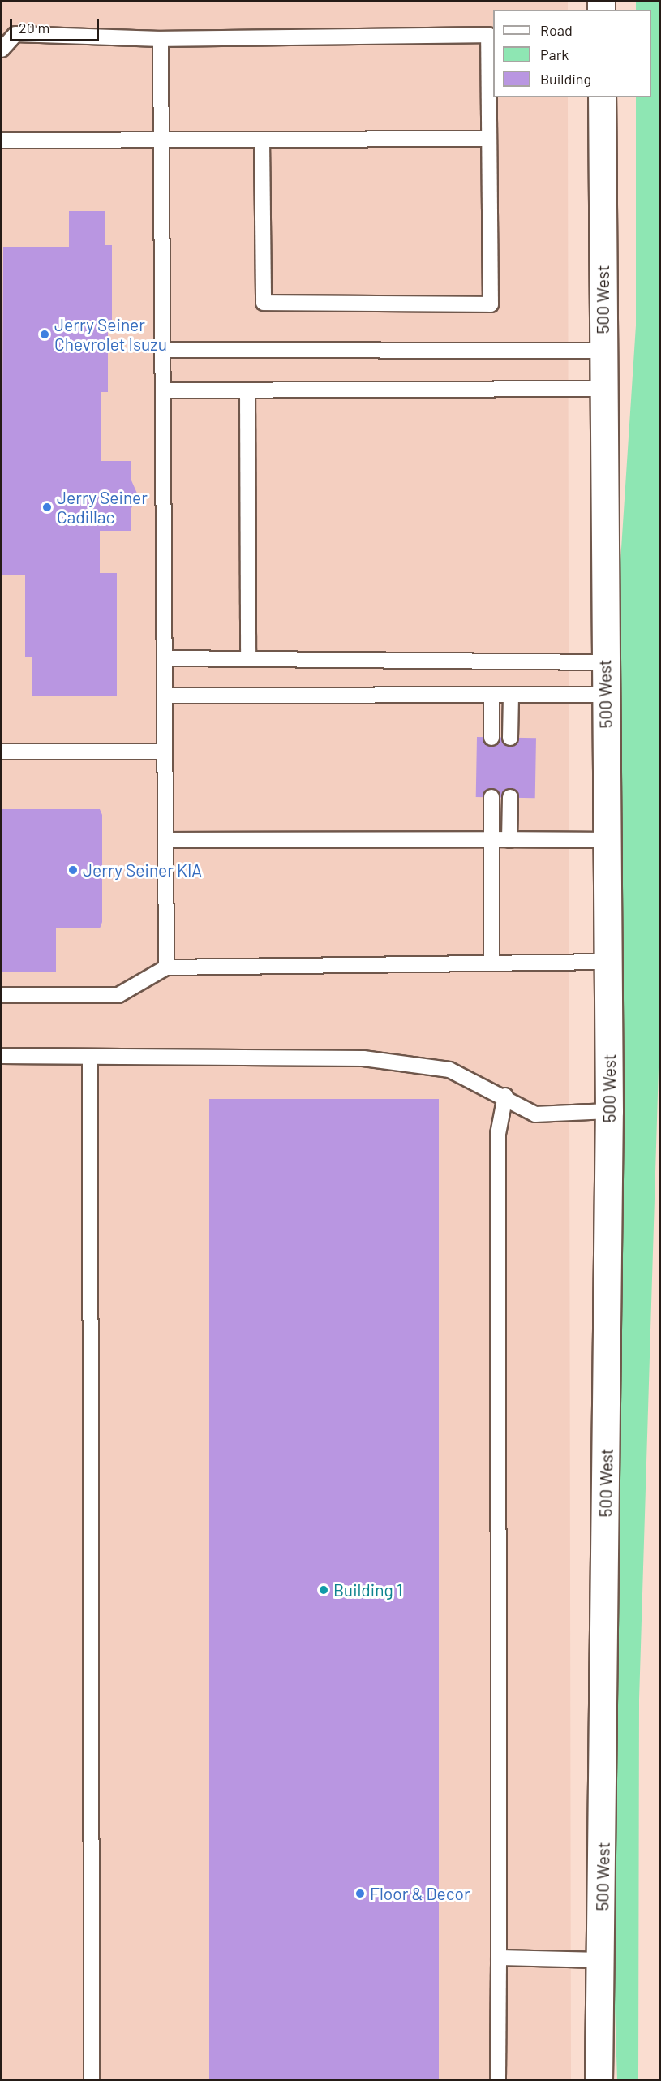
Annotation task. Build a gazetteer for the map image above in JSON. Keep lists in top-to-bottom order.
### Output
{
  "streets": {
    "street": ["500 West"]
  },
  "places": [
    "Jerry Seiner Chevrolet Isuzu",
    "Jerry Seiner Cadillac",
    "Jerry Seiner KIA",
    "Building 1",
    "Floor & Decor"
  ],
  "legend": ["Road", "Park", "Building"],
  "scale_bar": "20 m"
}
